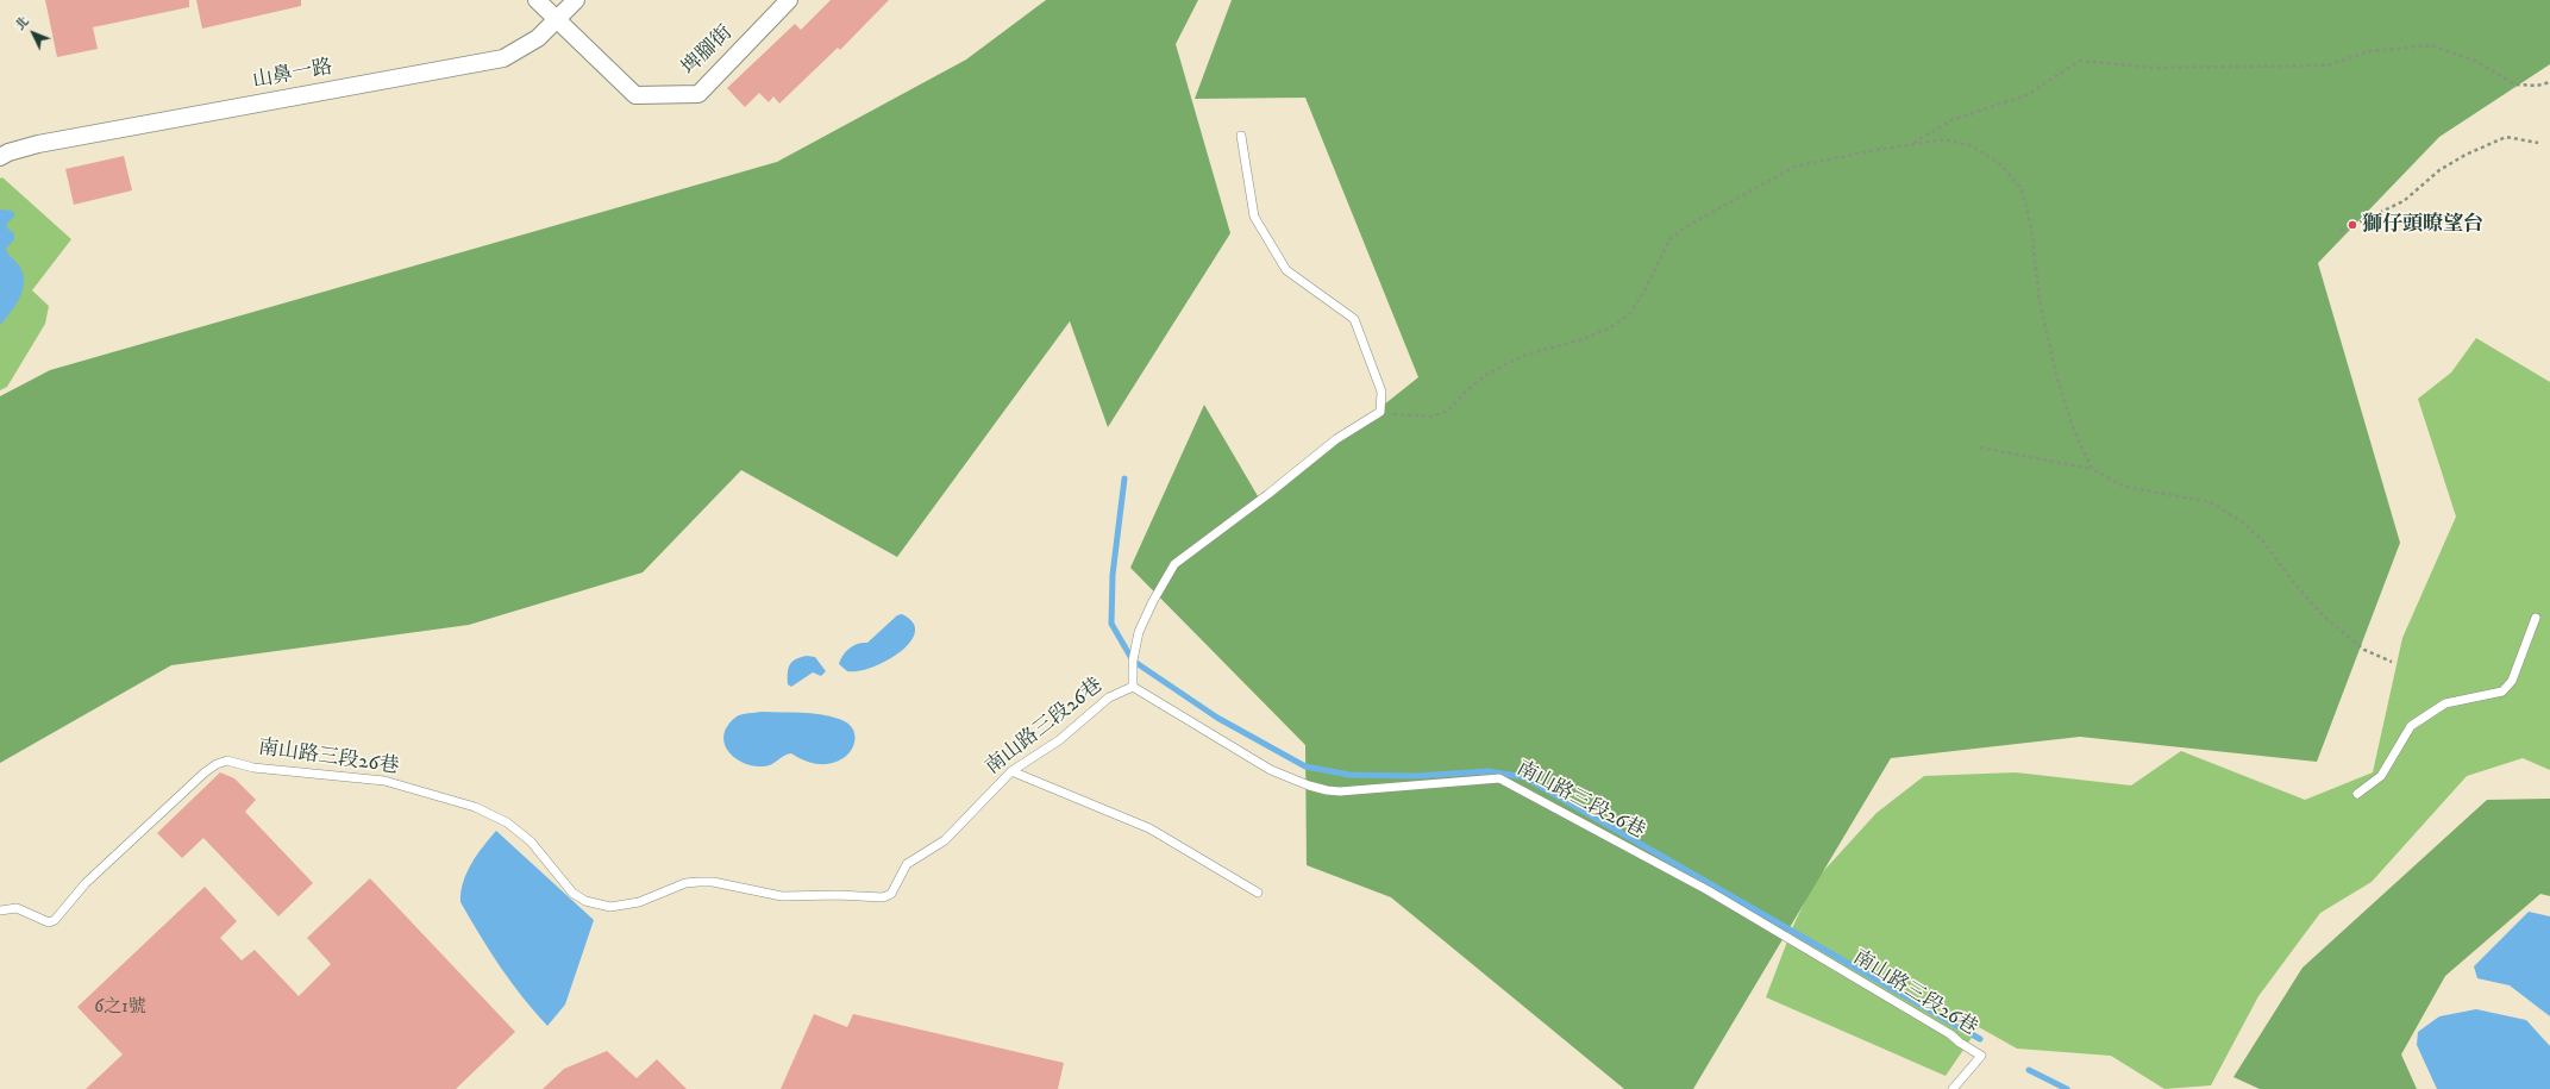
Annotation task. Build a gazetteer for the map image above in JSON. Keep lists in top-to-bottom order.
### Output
{
  "streets": {
    "street": ["埤腳街", "山鼻一路"],
    "lane": ["南山路三段26巷"]
  },
  "crossings": [
    ["埤腳街", "山鼻一路"]
  ],
  "places": ["獅仔頭暸望台"],
  "house_numbers": ["6之1號"],
  "north": "top left"
}
